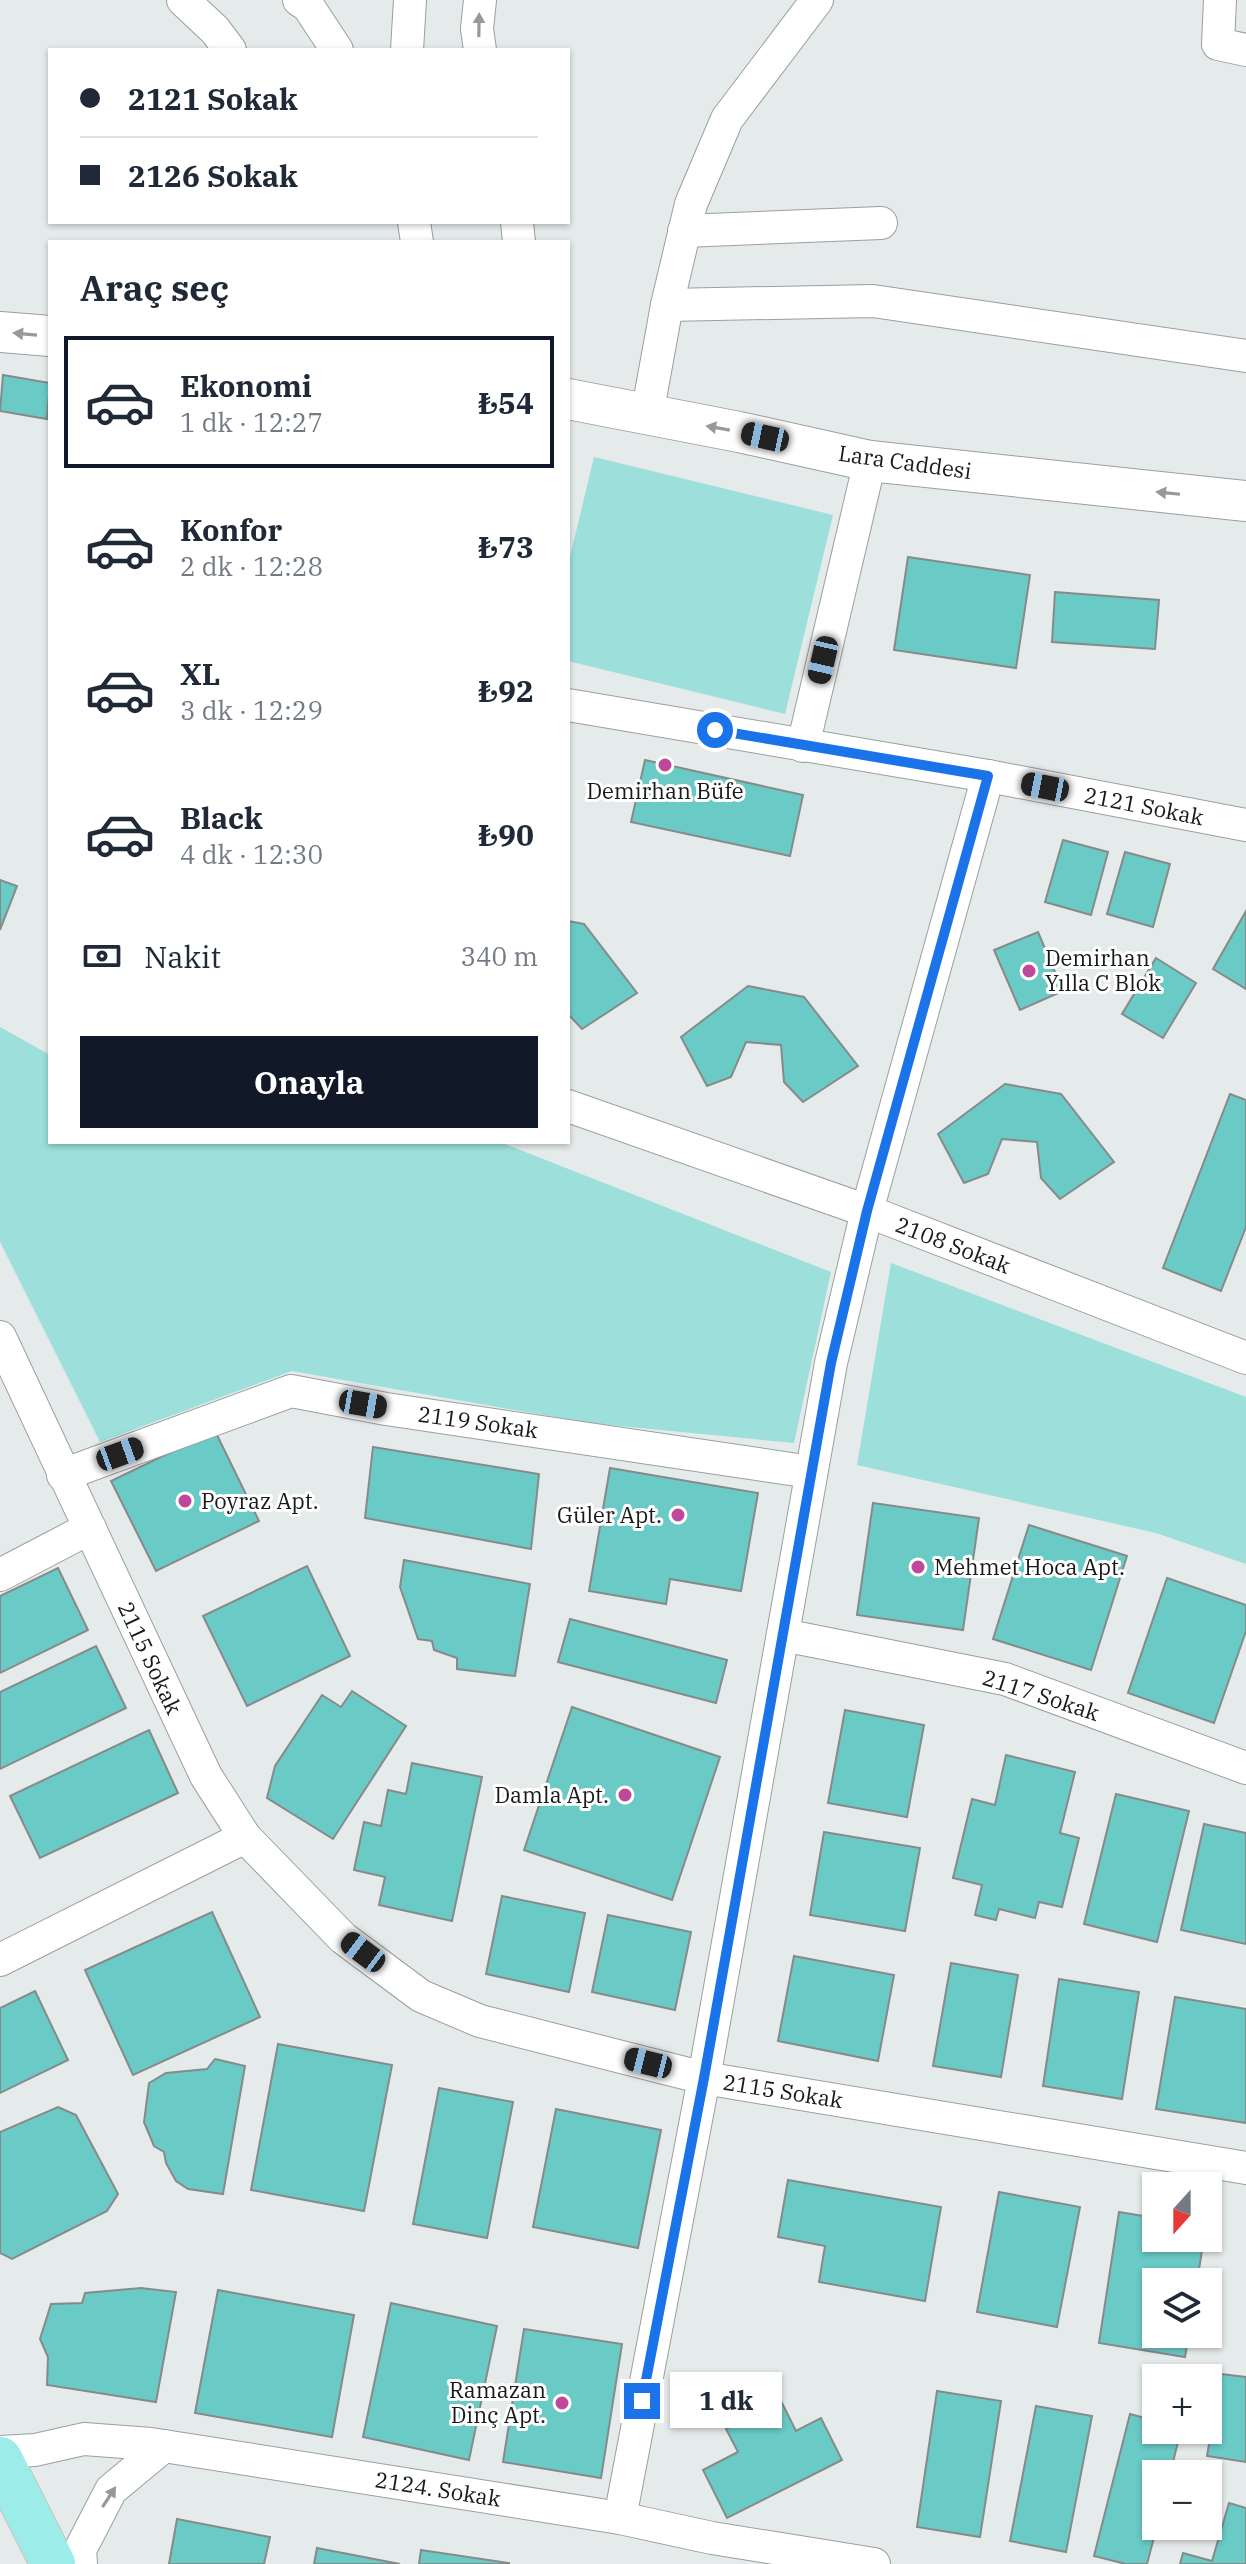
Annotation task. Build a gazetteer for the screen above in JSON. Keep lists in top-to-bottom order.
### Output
{
  "streets": {
    "street": [
      "Lara Caddesi",
      "2121 Sokak",
      "2108 Sokak",
      "2119 Sokak",
      "2115 Sokak",
      "2117 Sokak",
      "2124. Sokak"
    ]
  },
  "crossings": [
    ["2119 Sokak", "2115 Sokak"]
  ],
  "places": [
    "Demirhan Büfe",
    "Demirhan Yılla C Blok",
    "Poyraz Apt.",
    "Güler Apt.",
    "Mehmet Hoca Apt.",
    "Damla Apt.",
    "Ramazan Dinç Apt."
  ],
  "north": "bottom",
  "page": {
    "banner": ["2121 Sokak", "2126 Sokak"],
    "heading": "Araç seç",
    "list": [
      {
        "name": "Ekonomi",
        "note": "1 dk · 12:27",
        "value": "₺54"
      },
      {
        "name": "Konfor",
        "note": "2 dk · 12:28",
        "value": "₺73"
      },
      {
        "name": "XL",
        "note": "3 dk · 12:29",
        "value": "₺92"
      },
      {
        "name": "Black",
        "note": "4 dk · 12:30",
        "value": "₺90"
      }
    ],
    "pay": ["Nakit", "340 m"],
    "buttons": "Onayla",
    "map_buttons": ["+", "−"],
    "bubble": "1 dk"
  }
}
